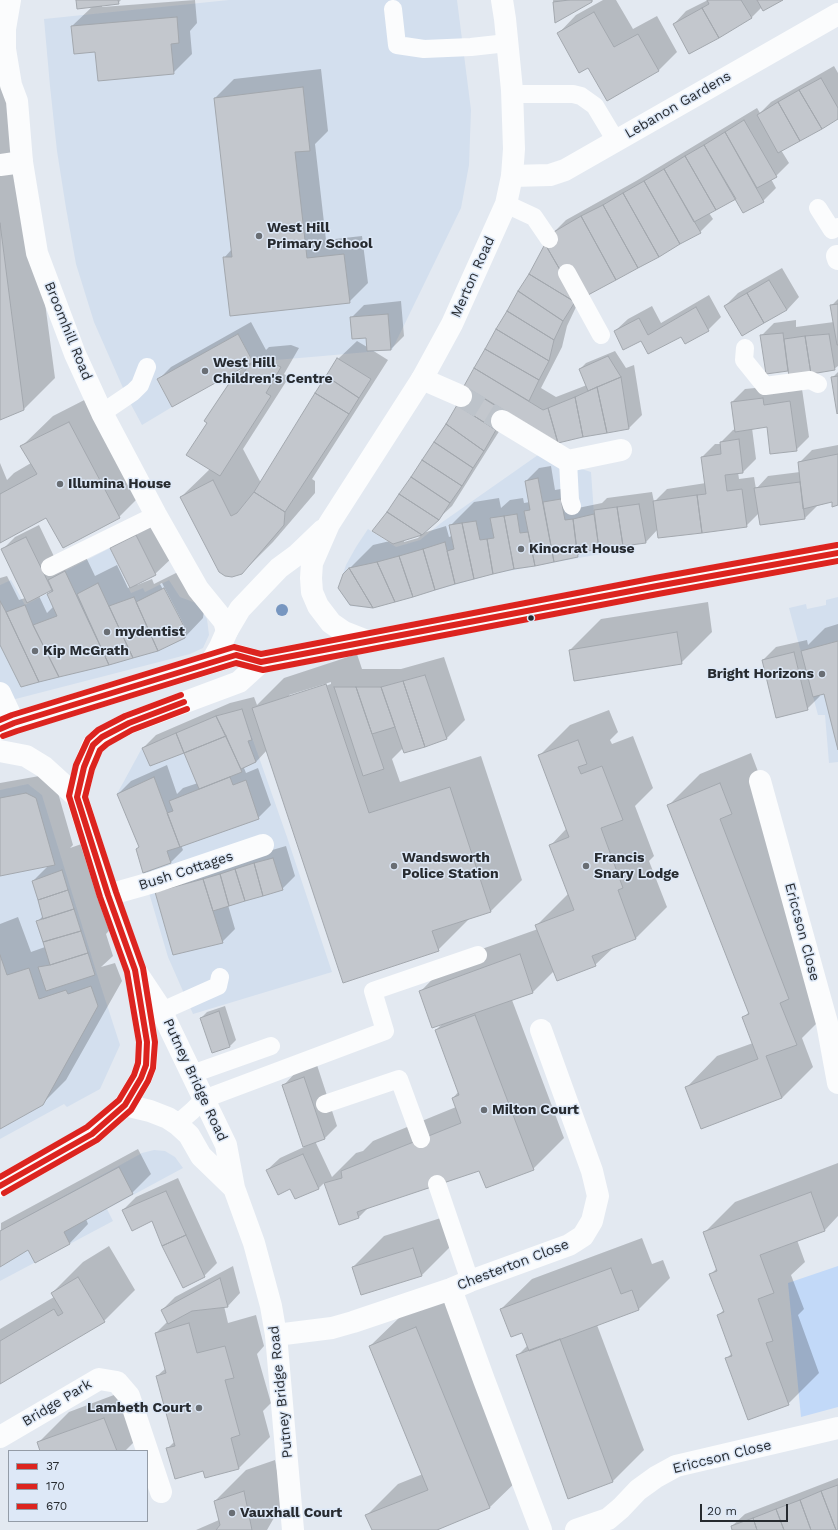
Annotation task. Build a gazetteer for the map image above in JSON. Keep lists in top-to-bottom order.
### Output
{
  "streets": {
    "main road": [
      "Lebanon Gardens",
      "Merton Road",
      "Broomhill Road",
      "Bush Cottages",
      "Ericcson Close",
      "Putney Bridge Road",
      "Chesterton Close",
      "Bridge Park"
    ]
  },
  "crossings": [
    ["Lebanon Gardens", "Merton Road"],
    ["Merton Road", "Broomhill Road"],
    ["Bush Cottages", "Putney Bridge Road"],
    ["Putney Bridge Road", "Chesterton Close"]
  ],
  "places": [
    "West Hill Primary School",
    "West Hill Children's Centre",
    "Illumina House",
    "Kinocrat House",
    "mydentist",
    "Kip McGrath",
    "Bright Horizons",
    "Wandsworth Police Station",
    "Francis Snary Lodge",
    "Milton Court",
    "Lambeth Court",
    "Vauxhall Court"
  ],
  "lines": ["transit line 670", "transit line 37", "transit line 170"],
  "legend": ["37", "170", "670"],
  "scale_bar": "20 m"
}
